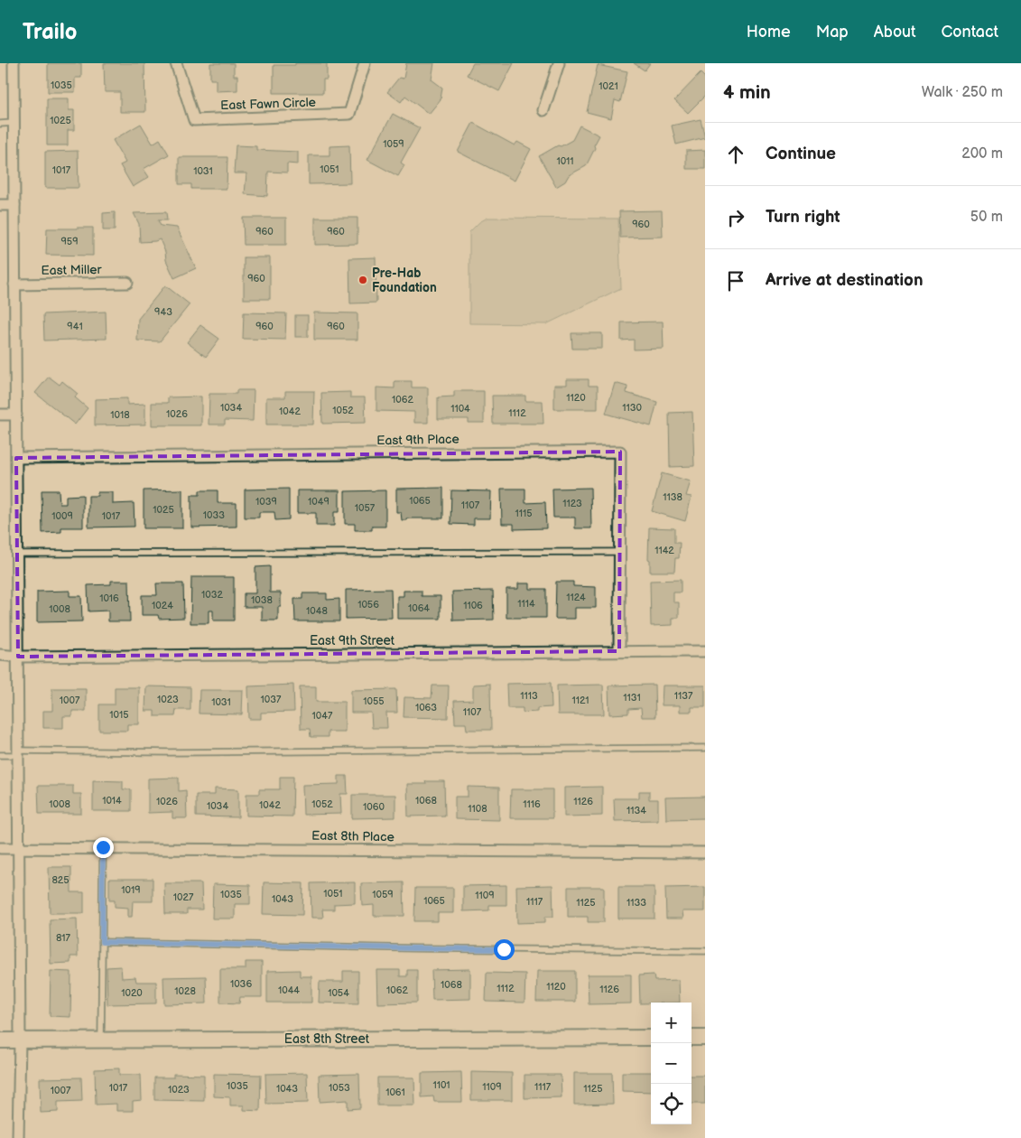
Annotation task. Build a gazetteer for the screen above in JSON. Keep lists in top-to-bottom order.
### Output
{
  "streets": {
    "street": [
      "East Fawn Circle",
      "East Miller",
      "East 9th Place",
      "East 9th Street",
      "East 8th Place",
      "East 8th Street"
    ]
  },
  "crossings": [
    ["East 9th Place", "East 9th Street"]
  ],
  "places": ["Pre-Hab Foundation"],
  "house_numbers": [
    "1035",
    "1021",
    "1025",
    "1059",
    "1011",
    "1051",
    "1017",
    "1031",
    "960",
    "960",
    "960",
    "959",
    "960",
    "943",
    "941",
    "960",
    "960",
    "1120",
    "1062",
    "1034",
    "1130",
    "1104",
    "1052",
    "1042",
    "1112",
    "1026",
    "1018",
    "1138",
    "1065",
    "1039",
    "1049",
    "1123",
    "1107",
    "1057",
    "1025",
    "1115",
    "1033",
    "1009",
    "1017",
    "1142",
    "1032",
    "1124",
    "1016",
    "1038",
    "1114",
    "1056",
    "1024",
    "1106",
    "1064",
    "1008",
    "1048",
    "1113",
    "1137",
    "1131",
    "1023",
    "1037",
    "1007",
    "1121",
    "1055",
    "1031",
    "1063",
    "1107",
    "1015",
    "1047",
    "1014",
    "1068",
    "1026",
    "1126",
    "1008",
    "1052",
    "1116",
    "1042",
    "1034",
    "1060",
    "1108",
    "1134",
    "825",
    "1019",
    "1051",
    "1035",
    "1059",
    "1109",
    "1027",
    "1043",
    "1065",
    "1117",
    "1125",
    "1133",
    "817",
    "1036",
    "1068",
    "1120",
    "1112",
    "1126",
    "1044",
    "1062",
    "1028",
    "1020",
    "1054",
    "1101",
    "1035",
    "1109",
    "1117",
    "1017",
    "1053",
    "1043",
    "1125",
    "1023",
    "1007",
    "1061"
  ],
  "page": {
    "header": "Trailo",
    "nav": [
      "Home",
      "Map",
      "About",
      "Contact"
    ],
    "heading": ["4 min", "Walk · 250 m"],
    "list": [
      ["Continue", "200 m"],
      ["Turn right", "50 m"],
      "Arrive at destination"
    ],
    "map_buttons": ["+", "−"]
  }
}
